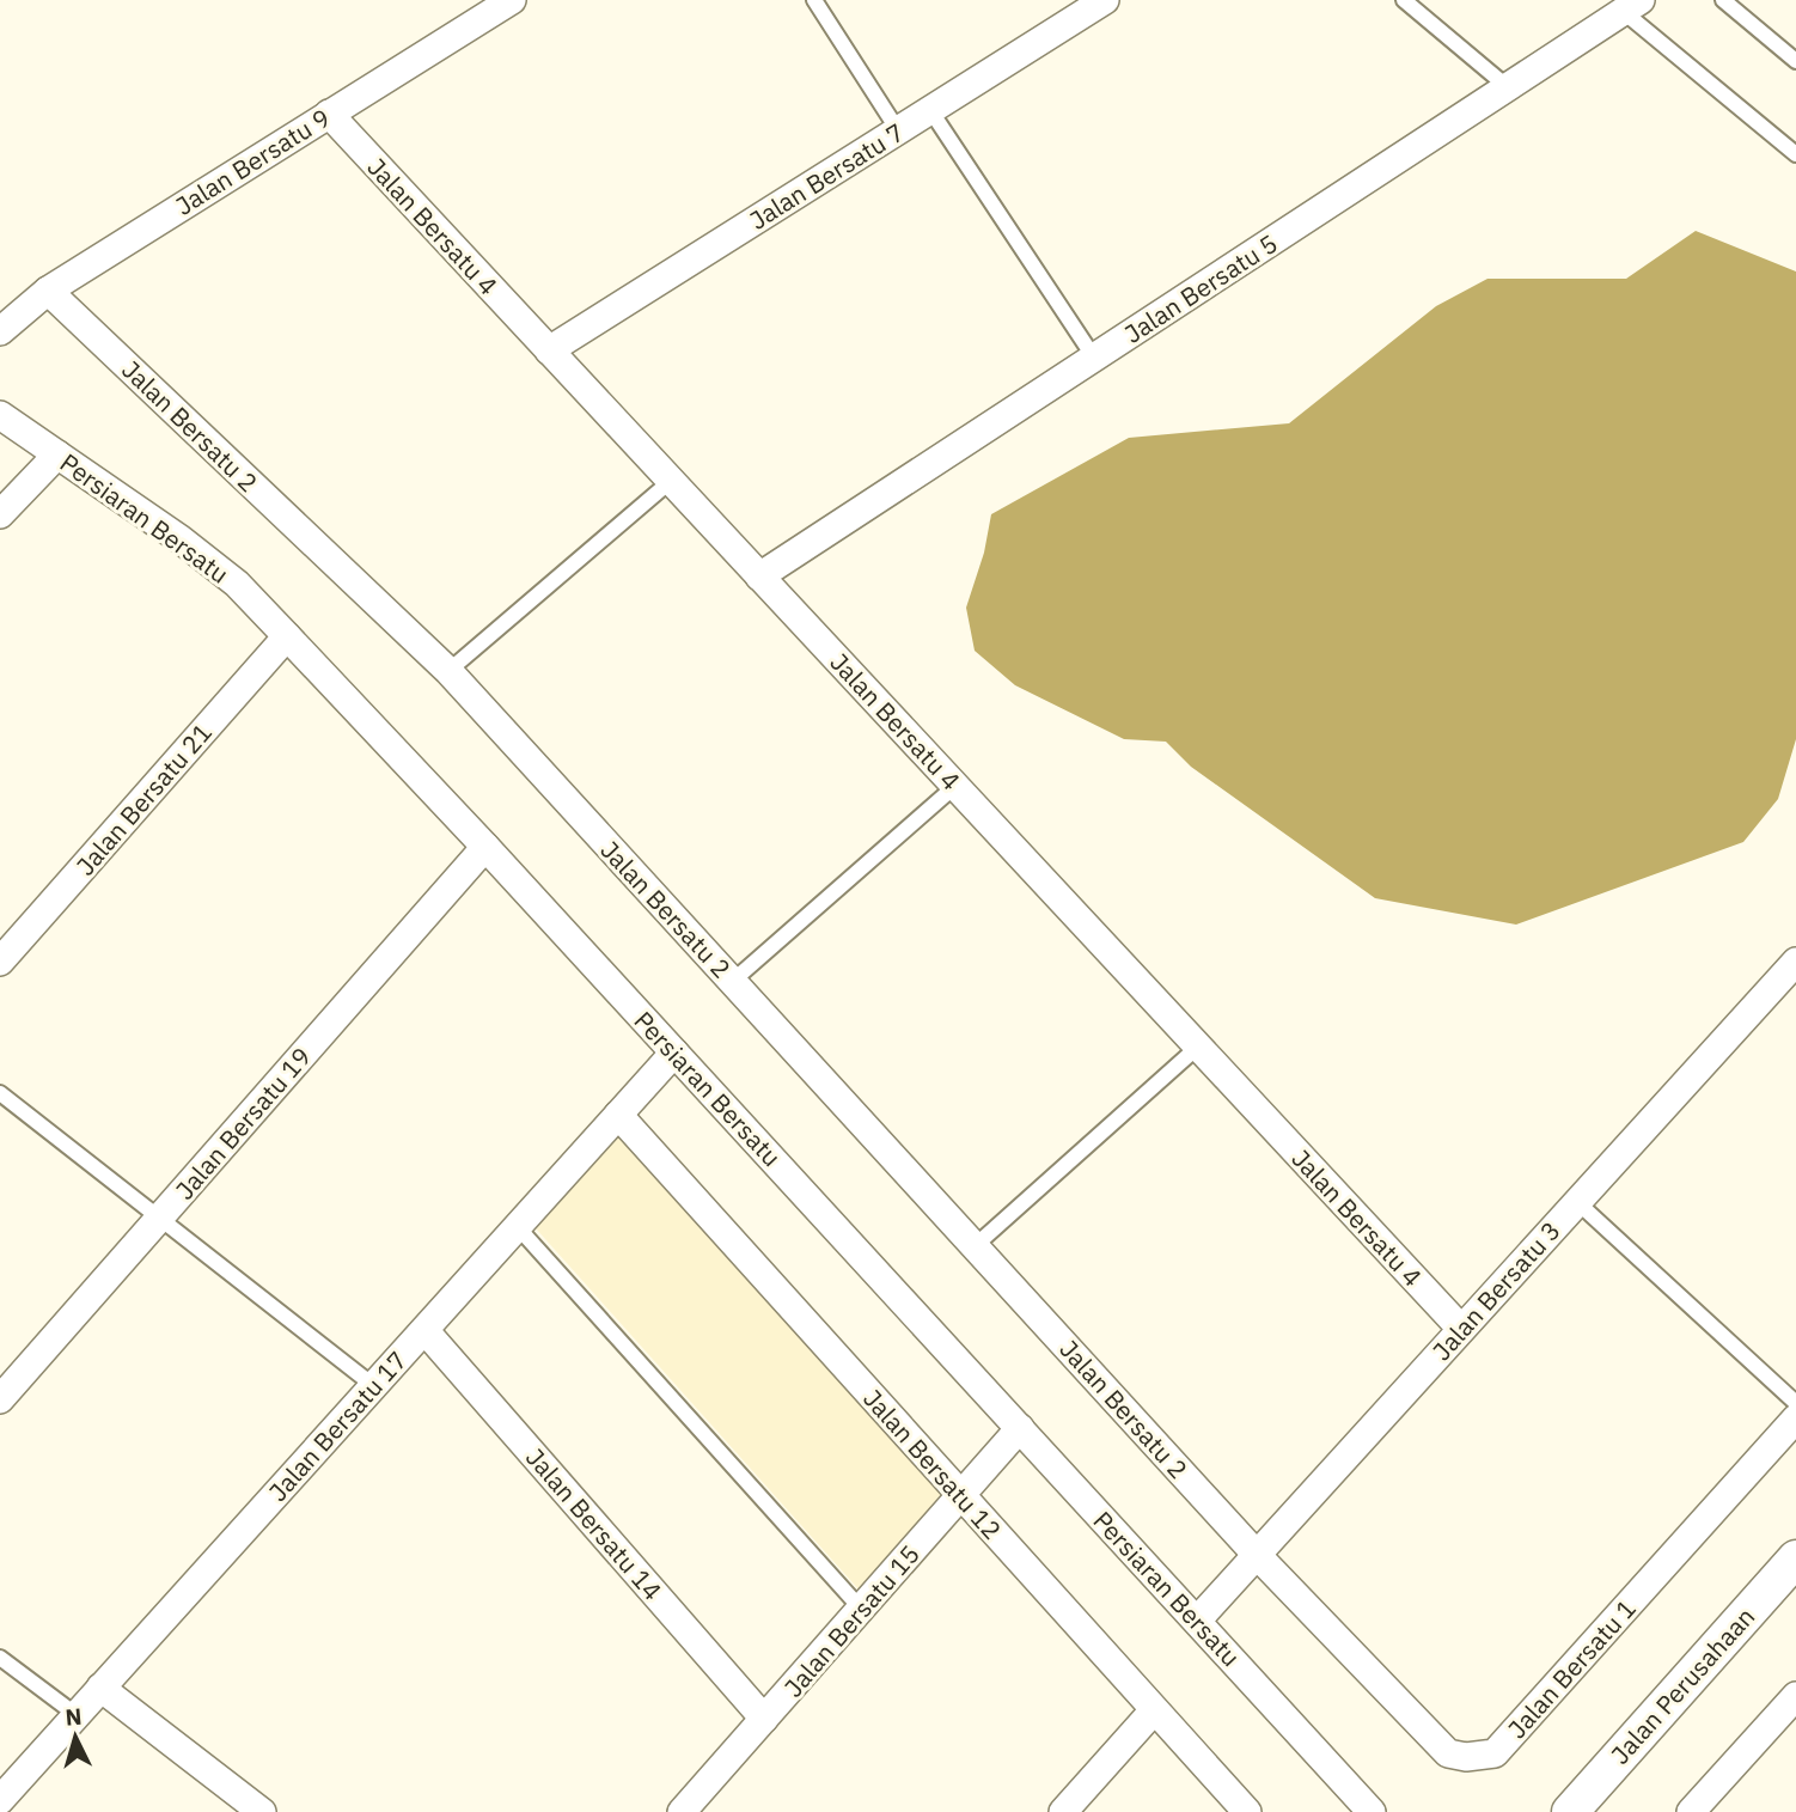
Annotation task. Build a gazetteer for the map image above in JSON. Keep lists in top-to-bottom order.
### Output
{
  "streets": {
    "street": [
      "Jalan Bersatu 9",
      "Jalan Bersatu 7",
      "Jalan Bersatu 4",
      "Jalan Bersatu 5",
      "Jalan Bersatu 2",
      "Persiaran Bersatu",
      "Jalan Bersatu 21",
      "Jalan Bersatu 19",
      "Jalan Bersatu 3",
      "Jalan Bersatu 17",
      "Jalan Bersatu 12",
      "Jalan Bersatu 14",
      "Jalan Bersatu 15",
      "Jalan Bersatu 1",
      "Jalan Perusahaan"
    ]
  },
  "crossings": [
    ["Jalan Bersatu 9", "Jalan Bersatu 4"],
    ["Jalan Bersatu 9", "Jalan Bersatu 2"],
    ["Jalan Bersatu 7", "Jalan Bersatu 4"],
    ["Jalan Bersatu 4", "Jalan Bersatu 5"],
    ["Jalan Bersatu 4", "Jalan Bersatu 3"],
    ["Jalan Bersatu 2", "Jalan Bersatu 3"],
    ["Jalan Bersatu 2", "Jalan Bersatu 1"],
    ["Persiaran Bersatu", "Jalan Bersatu 21"],
    ["Persiaran Bersatu", "Jalan Bersatu 19"],
    ["Persiaran Bersatu", "Jalan Bersatu 3"],
    ["Persiaran Bersatu", "Jalan Bersatu 17"],
    ["Persiaran Bersatu", "Jalan Bersatu 15"],
    ["Jalan Bersatu 3", "Jalan Bersatu 1"],
    ["Jalan Bersatu 17", "Jalan Bersatu 12"],
    ["Jalan Bersatu 17", "Jalan Bersatu 14"],
    ["Jalan Bersatu 12", "Jalan Bersatu 15"],
    ["Jalan Bersatu 14", "Jalan Bersatu 15"]
  ],
  "north": "top"
}
